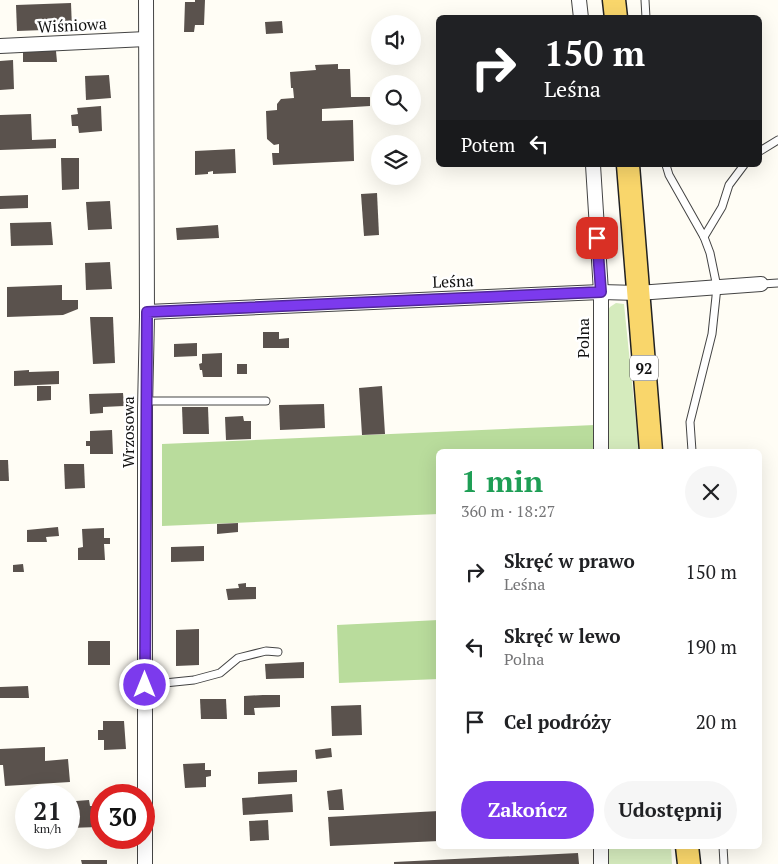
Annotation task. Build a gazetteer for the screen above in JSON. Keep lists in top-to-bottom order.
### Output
{
  "streets": {
    "main road": ["92"],
    "street": [
      "Wiśniowa",
      "Leśna",
      "Polna",
      "Wrzosowa"
    ]
  },
  "crossings": [
    ["Wiśniowa", "Wrzosowa"],
    ["Leśna", "Polna"],
    ["Leśna", "92"],
    ["Leśna", "Wrzosowa"]
  ],
  "page": {
    "turn": ["150 m", "Leśna"],
    "then": "Potem",
    "heading": ["1 min", "360 m · 18:27"],
    "list": [
      {
        "name": "Skręć w prawo",
        "note": "Leśna",
        "value": "150 m"
      },
      {
        "name": "Skręć w lewo",
        "note": "Polna",
        "value": "190 m"
      },
      {
        "name": "Cel podróży",
        "value": "20 m"
      }
    ],
    "buttons": ["Zakończ", "Udostępnij"],
    "speed": "21 km/h",
    "limit": "30"
  }
}
